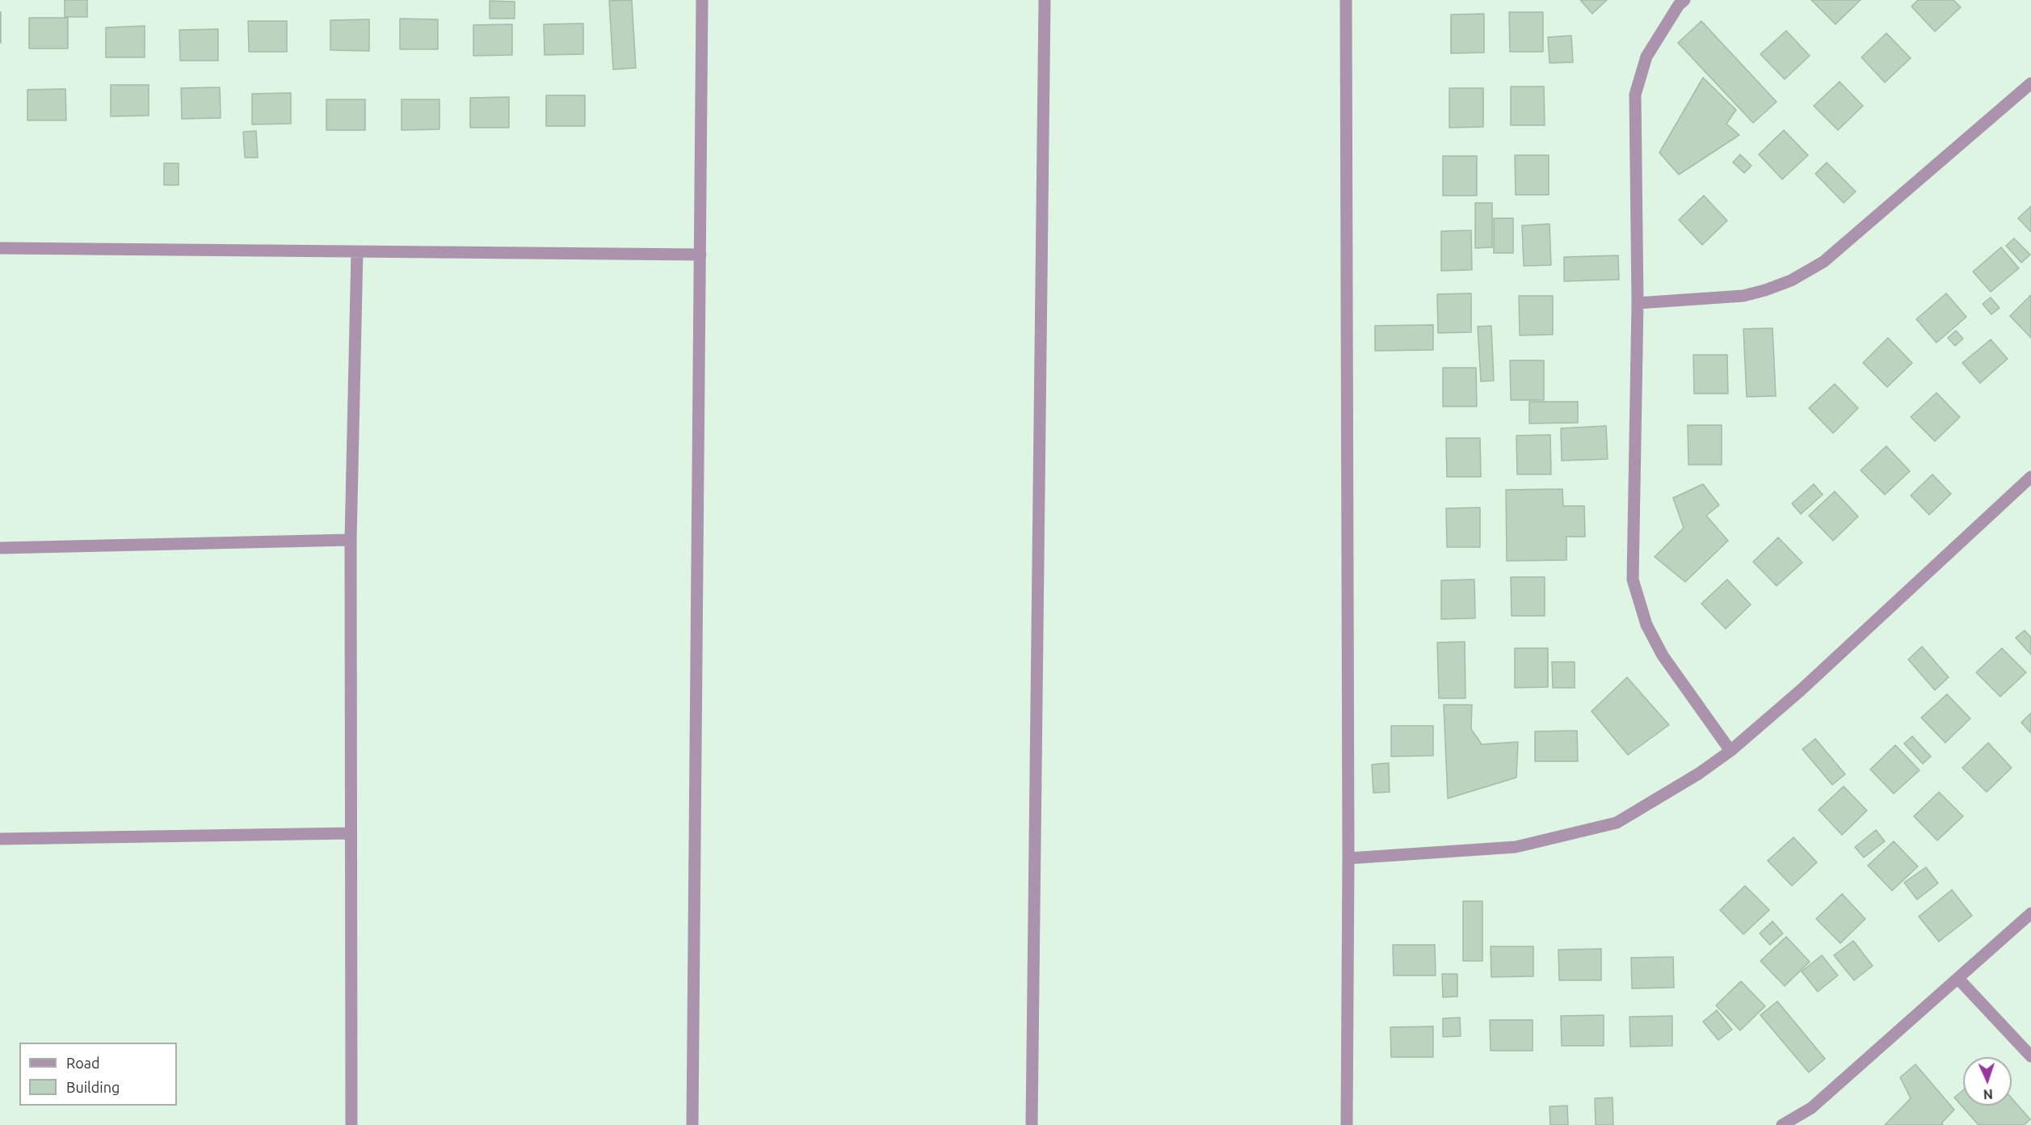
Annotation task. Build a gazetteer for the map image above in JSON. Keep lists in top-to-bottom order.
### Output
{
  "legend": ["Road", "Building"],
  "north": "bottom"
}
